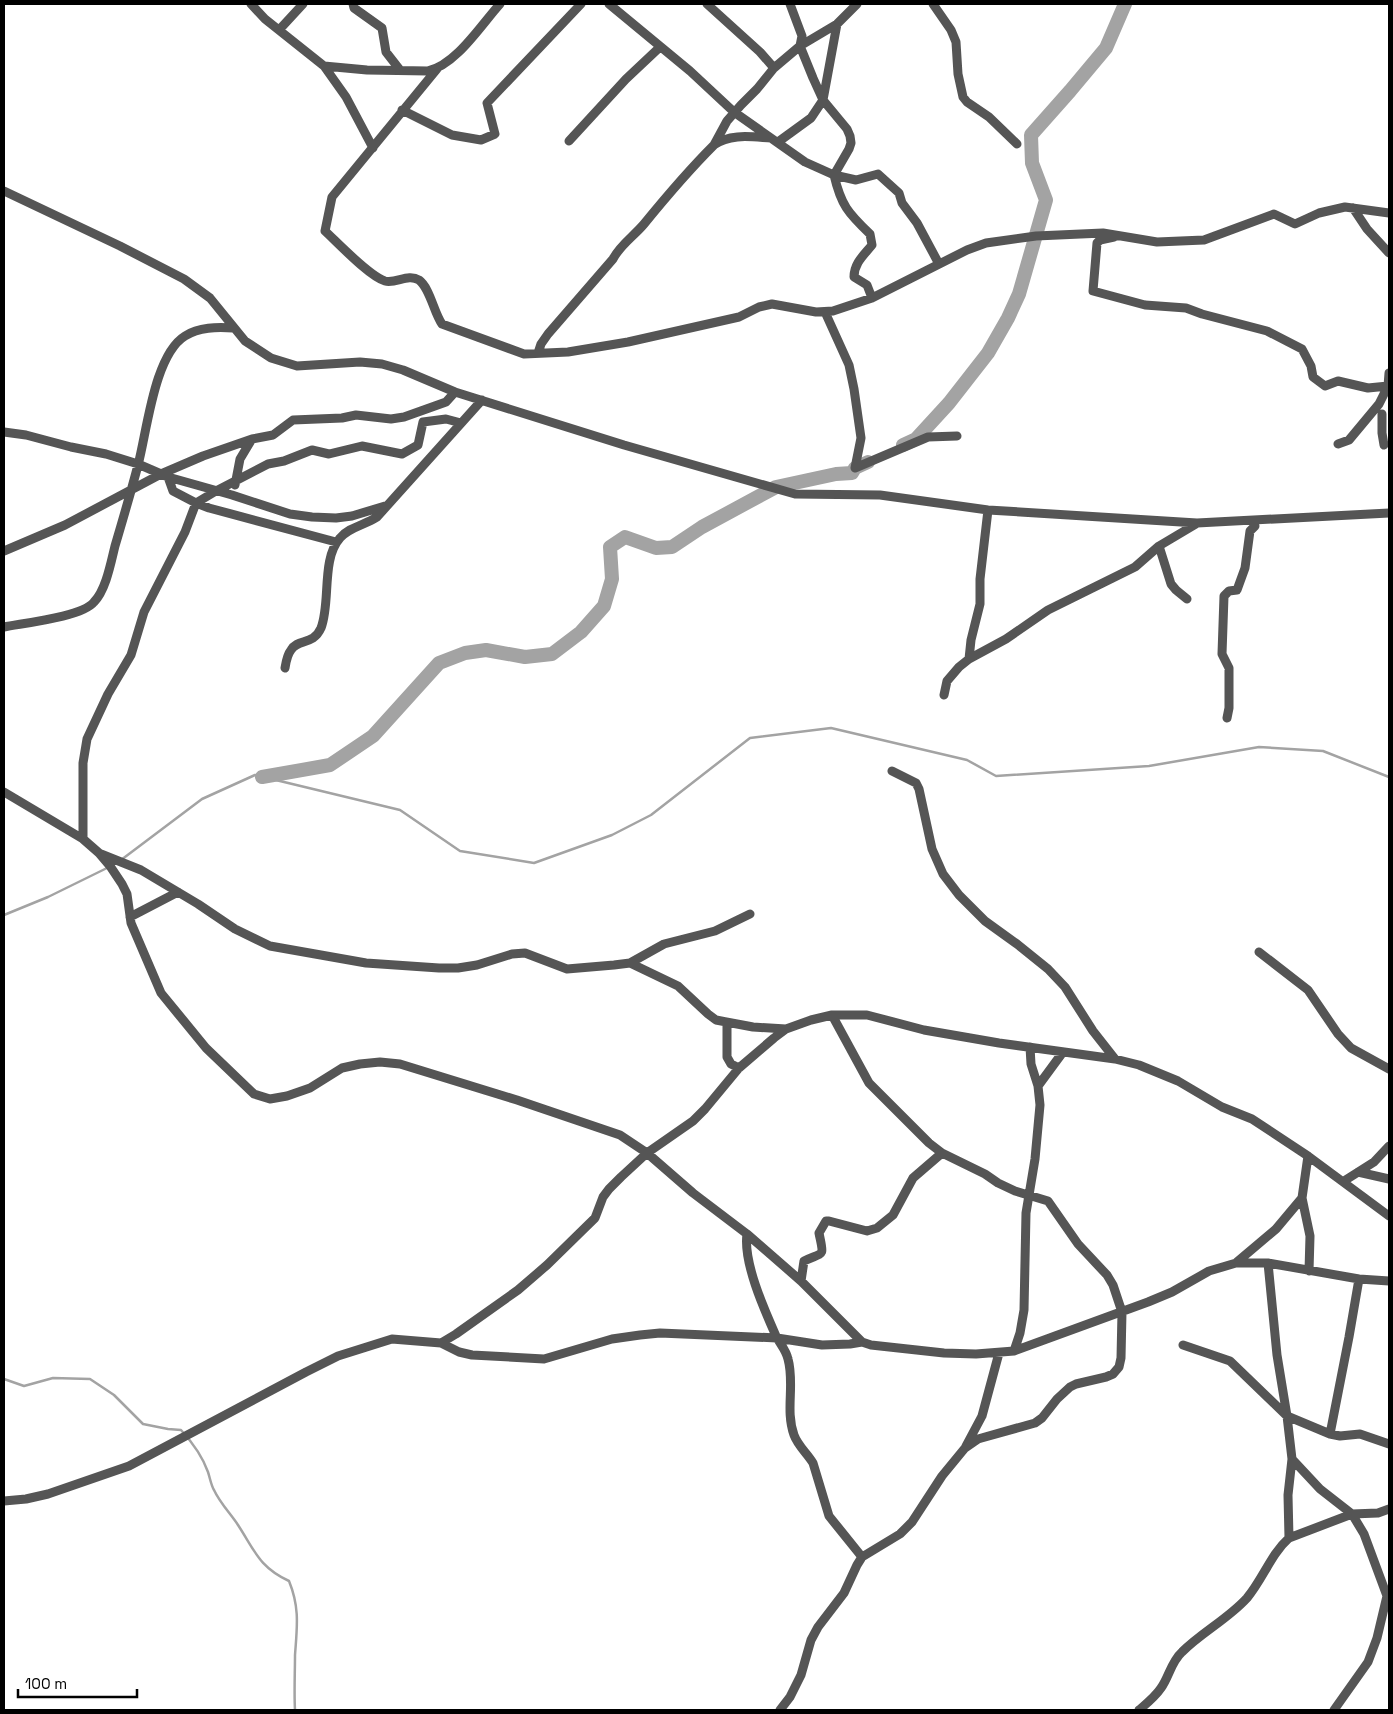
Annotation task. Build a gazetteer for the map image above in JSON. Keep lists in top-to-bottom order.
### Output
{
  "scale_bar": "100 m"
}
